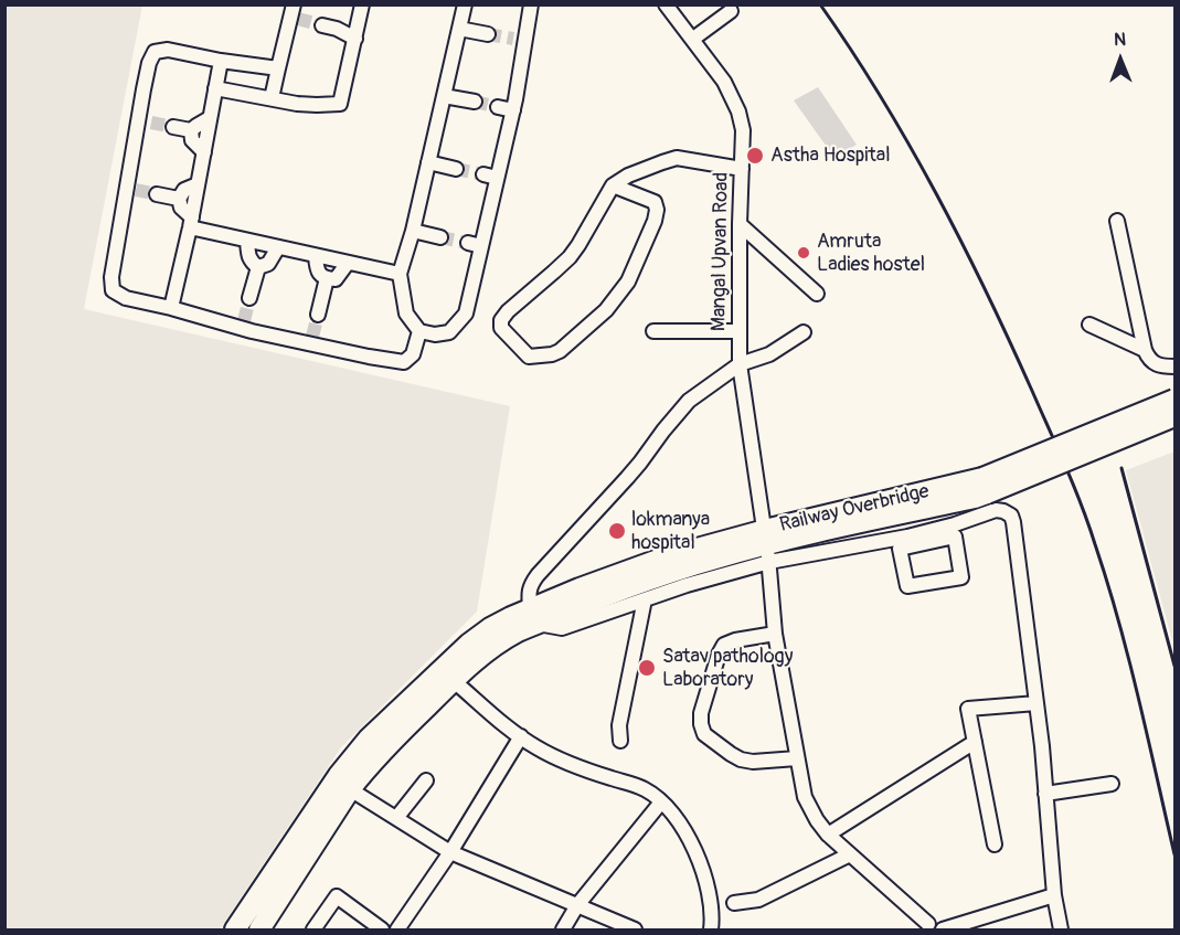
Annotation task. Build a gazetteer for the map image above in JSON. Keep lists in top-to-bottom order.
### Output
{
  "streets": {
    "main road": ["Railway Overbridge"],
    "street": ["Mangal Upvan Road"]
  },
  "places": [
    "Astha Hospital",
    "Amruta Ladies hostel",
    "lokmanya hospital",
    "Satav pathology Laboratory"
  ],
  "north": "top"
}
